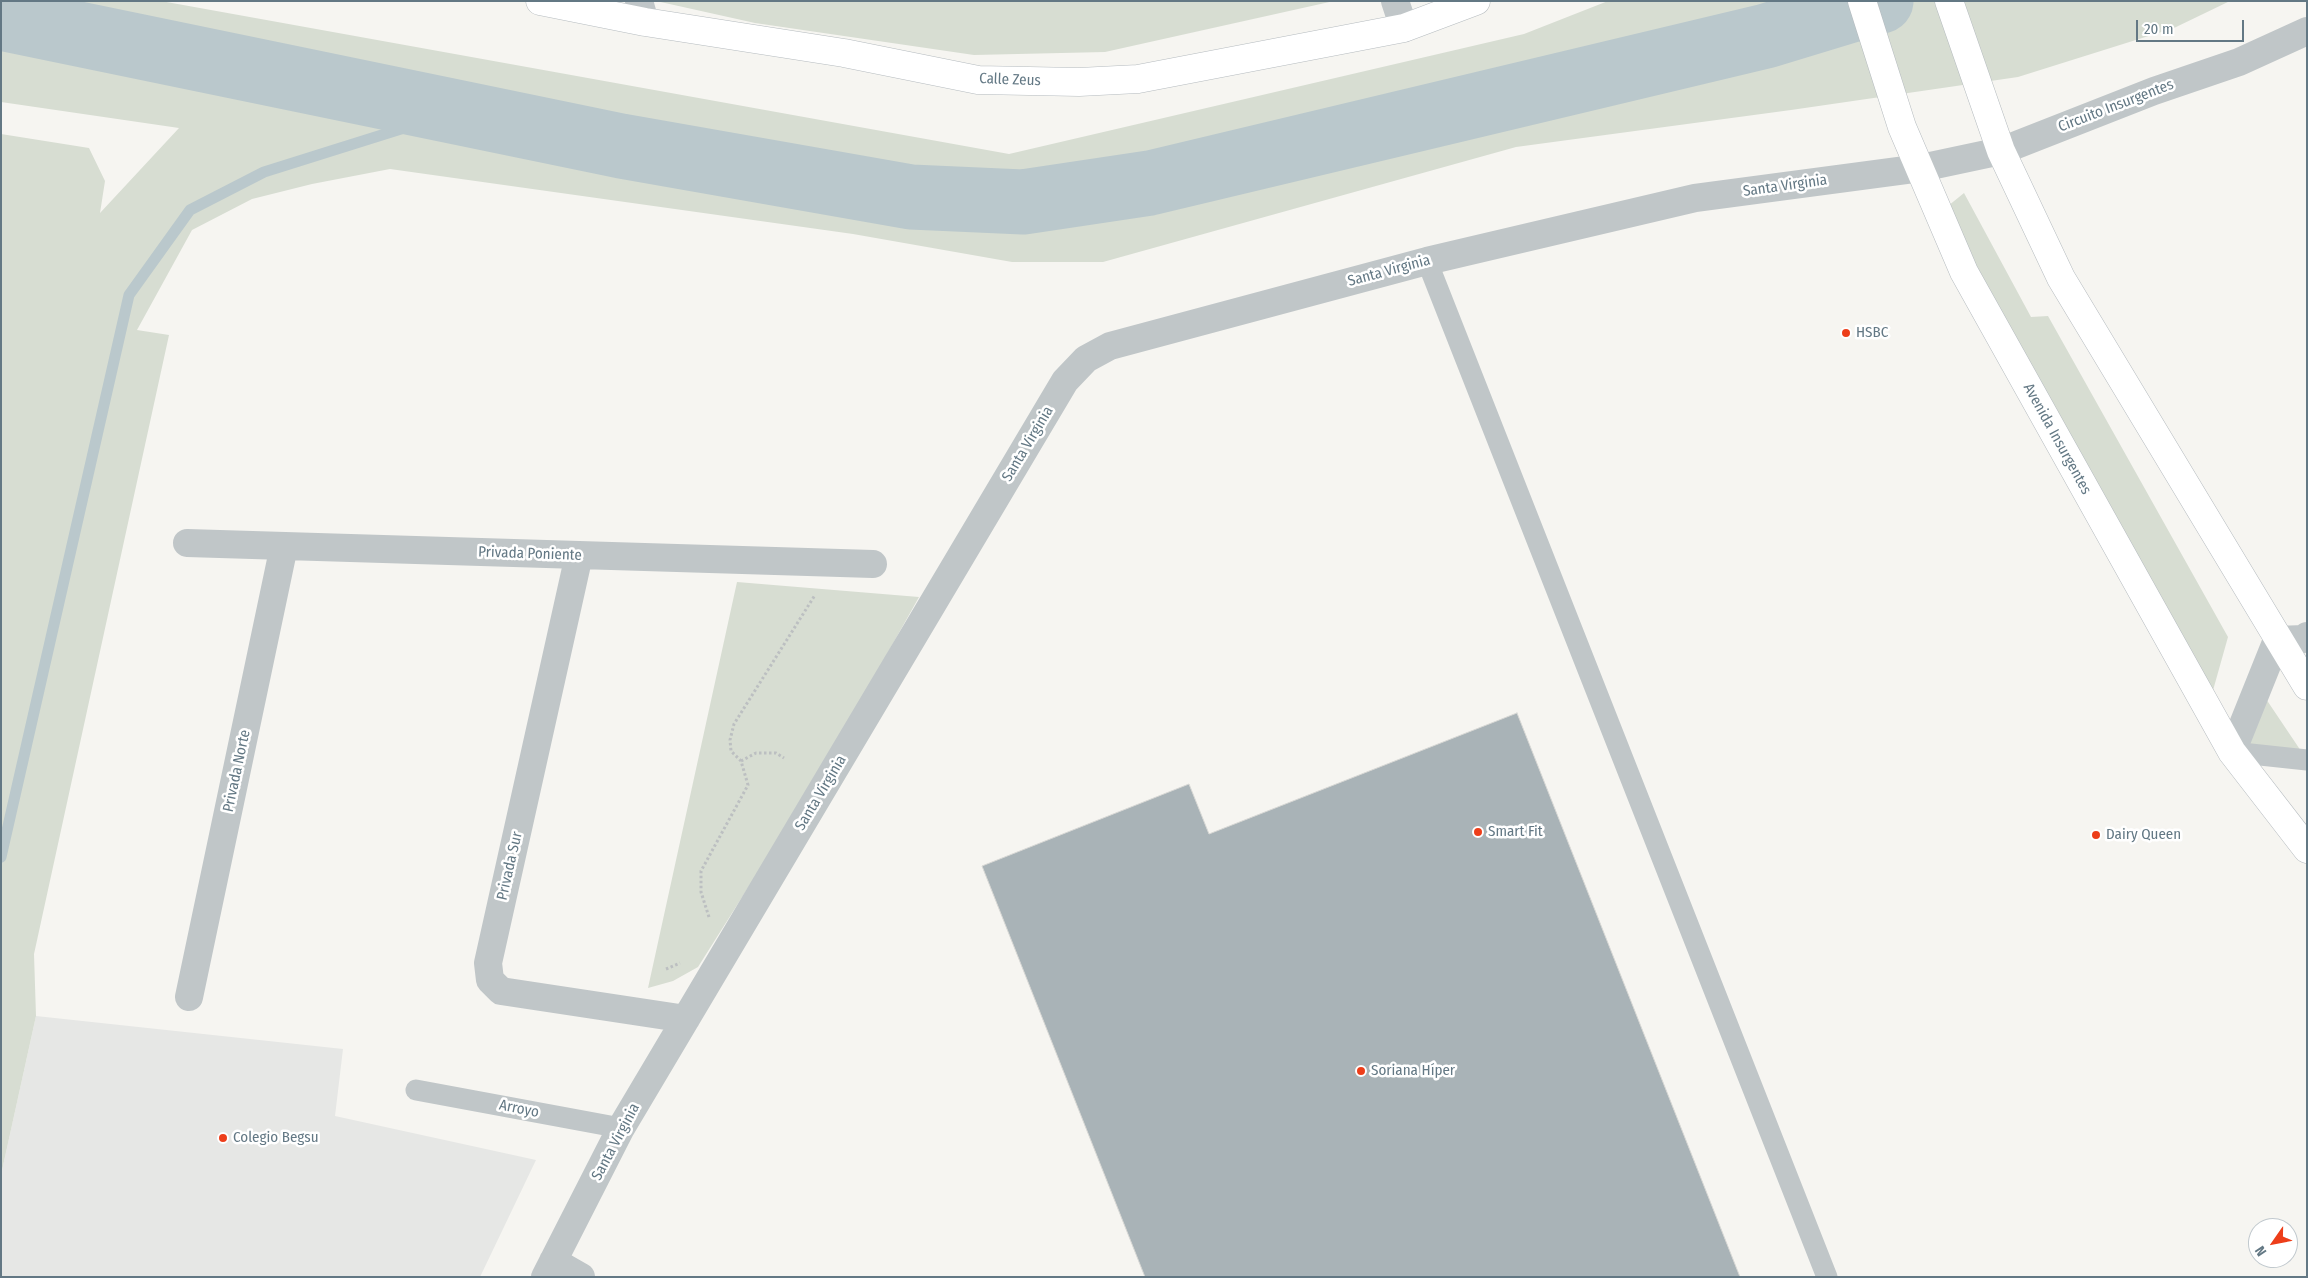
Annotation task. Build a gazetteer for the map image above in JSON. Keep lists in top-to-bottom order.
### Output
{
  "streets": {
    "main road": ["Calle Zeus", "Avenida Insurgentes"],
    "street": [
      "Circuito Insurgentes",
      "Santa Virginia",
      "Privada Poniente",
      "Privada Norte",
      "Privada Sur"
    ],
    "lane": ["Arroyo"]
  },
  "crossings": [
    ["Circuito Insurgentes", "Santa Virginia"],
    ["Circuito Insurgentes", "Avenida Insurgentes"],
    ["Santa Virginia", "Avenida Insurgentes"],
    ["Santa Virginia", "Privada Sur"],
    ["Santa Virginia", "Arroyo"],
    ["Privada Poniente", "Privada Norte"],
    ["Privada Poniente", "Privada Sur"]
  ],
  "places": [
    "HSBC",
    "Smart Fit",
    "Dairy Queen",
    "Soriana Híper",
    "Colegio Begsu"
  ],
  "scale_bar": "20 m",
  "north": "bottom left"
}
